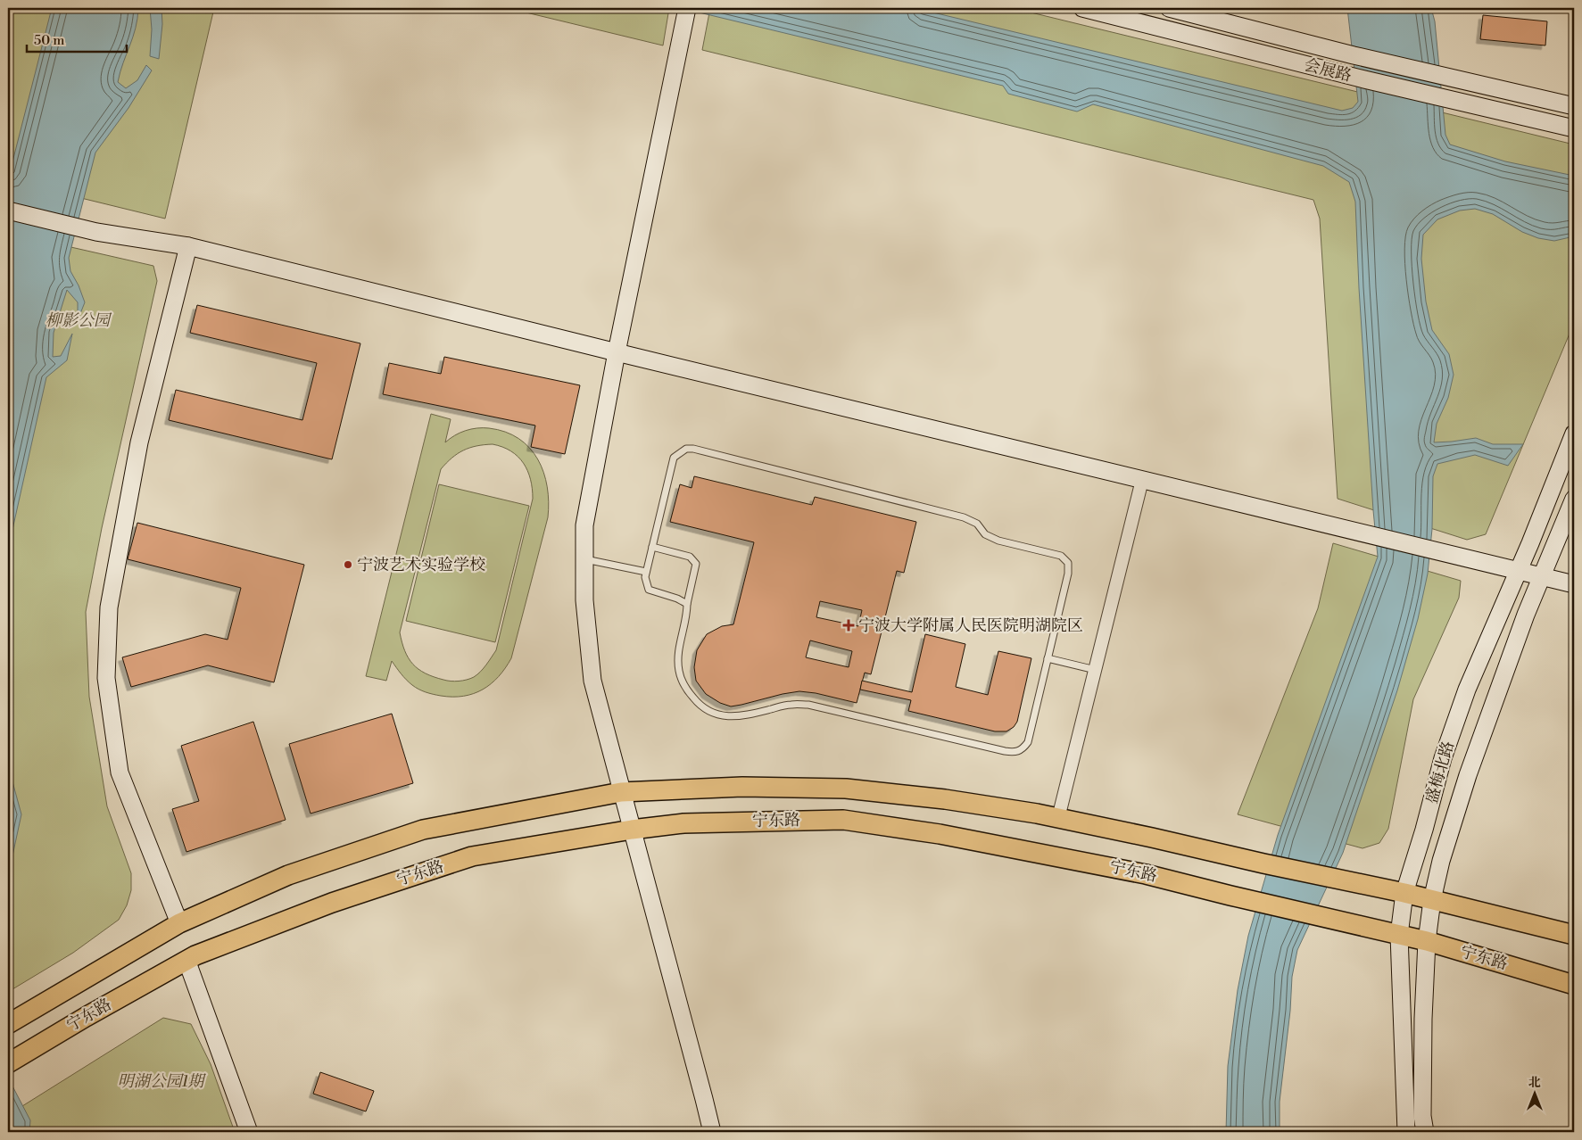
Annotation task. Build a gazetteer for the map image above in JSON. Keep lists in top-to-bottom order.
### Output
{
  "streets": {
    "main road": ["宁东路"],
    "street": ["会展路", "盛梅北路"]
  },
  "crossings": [
    ["盛梅北路", "宁东路"]
  ],
  "parks": ["柳影公园", "明湖公园1期"],
  "places": {
    "other": ["宁波艺术实验学校"],
    "health": ["宁波大学附属人民医院明湖院区"]
  },
  "scale_bar": "50 m",
  "north": "top"
}
